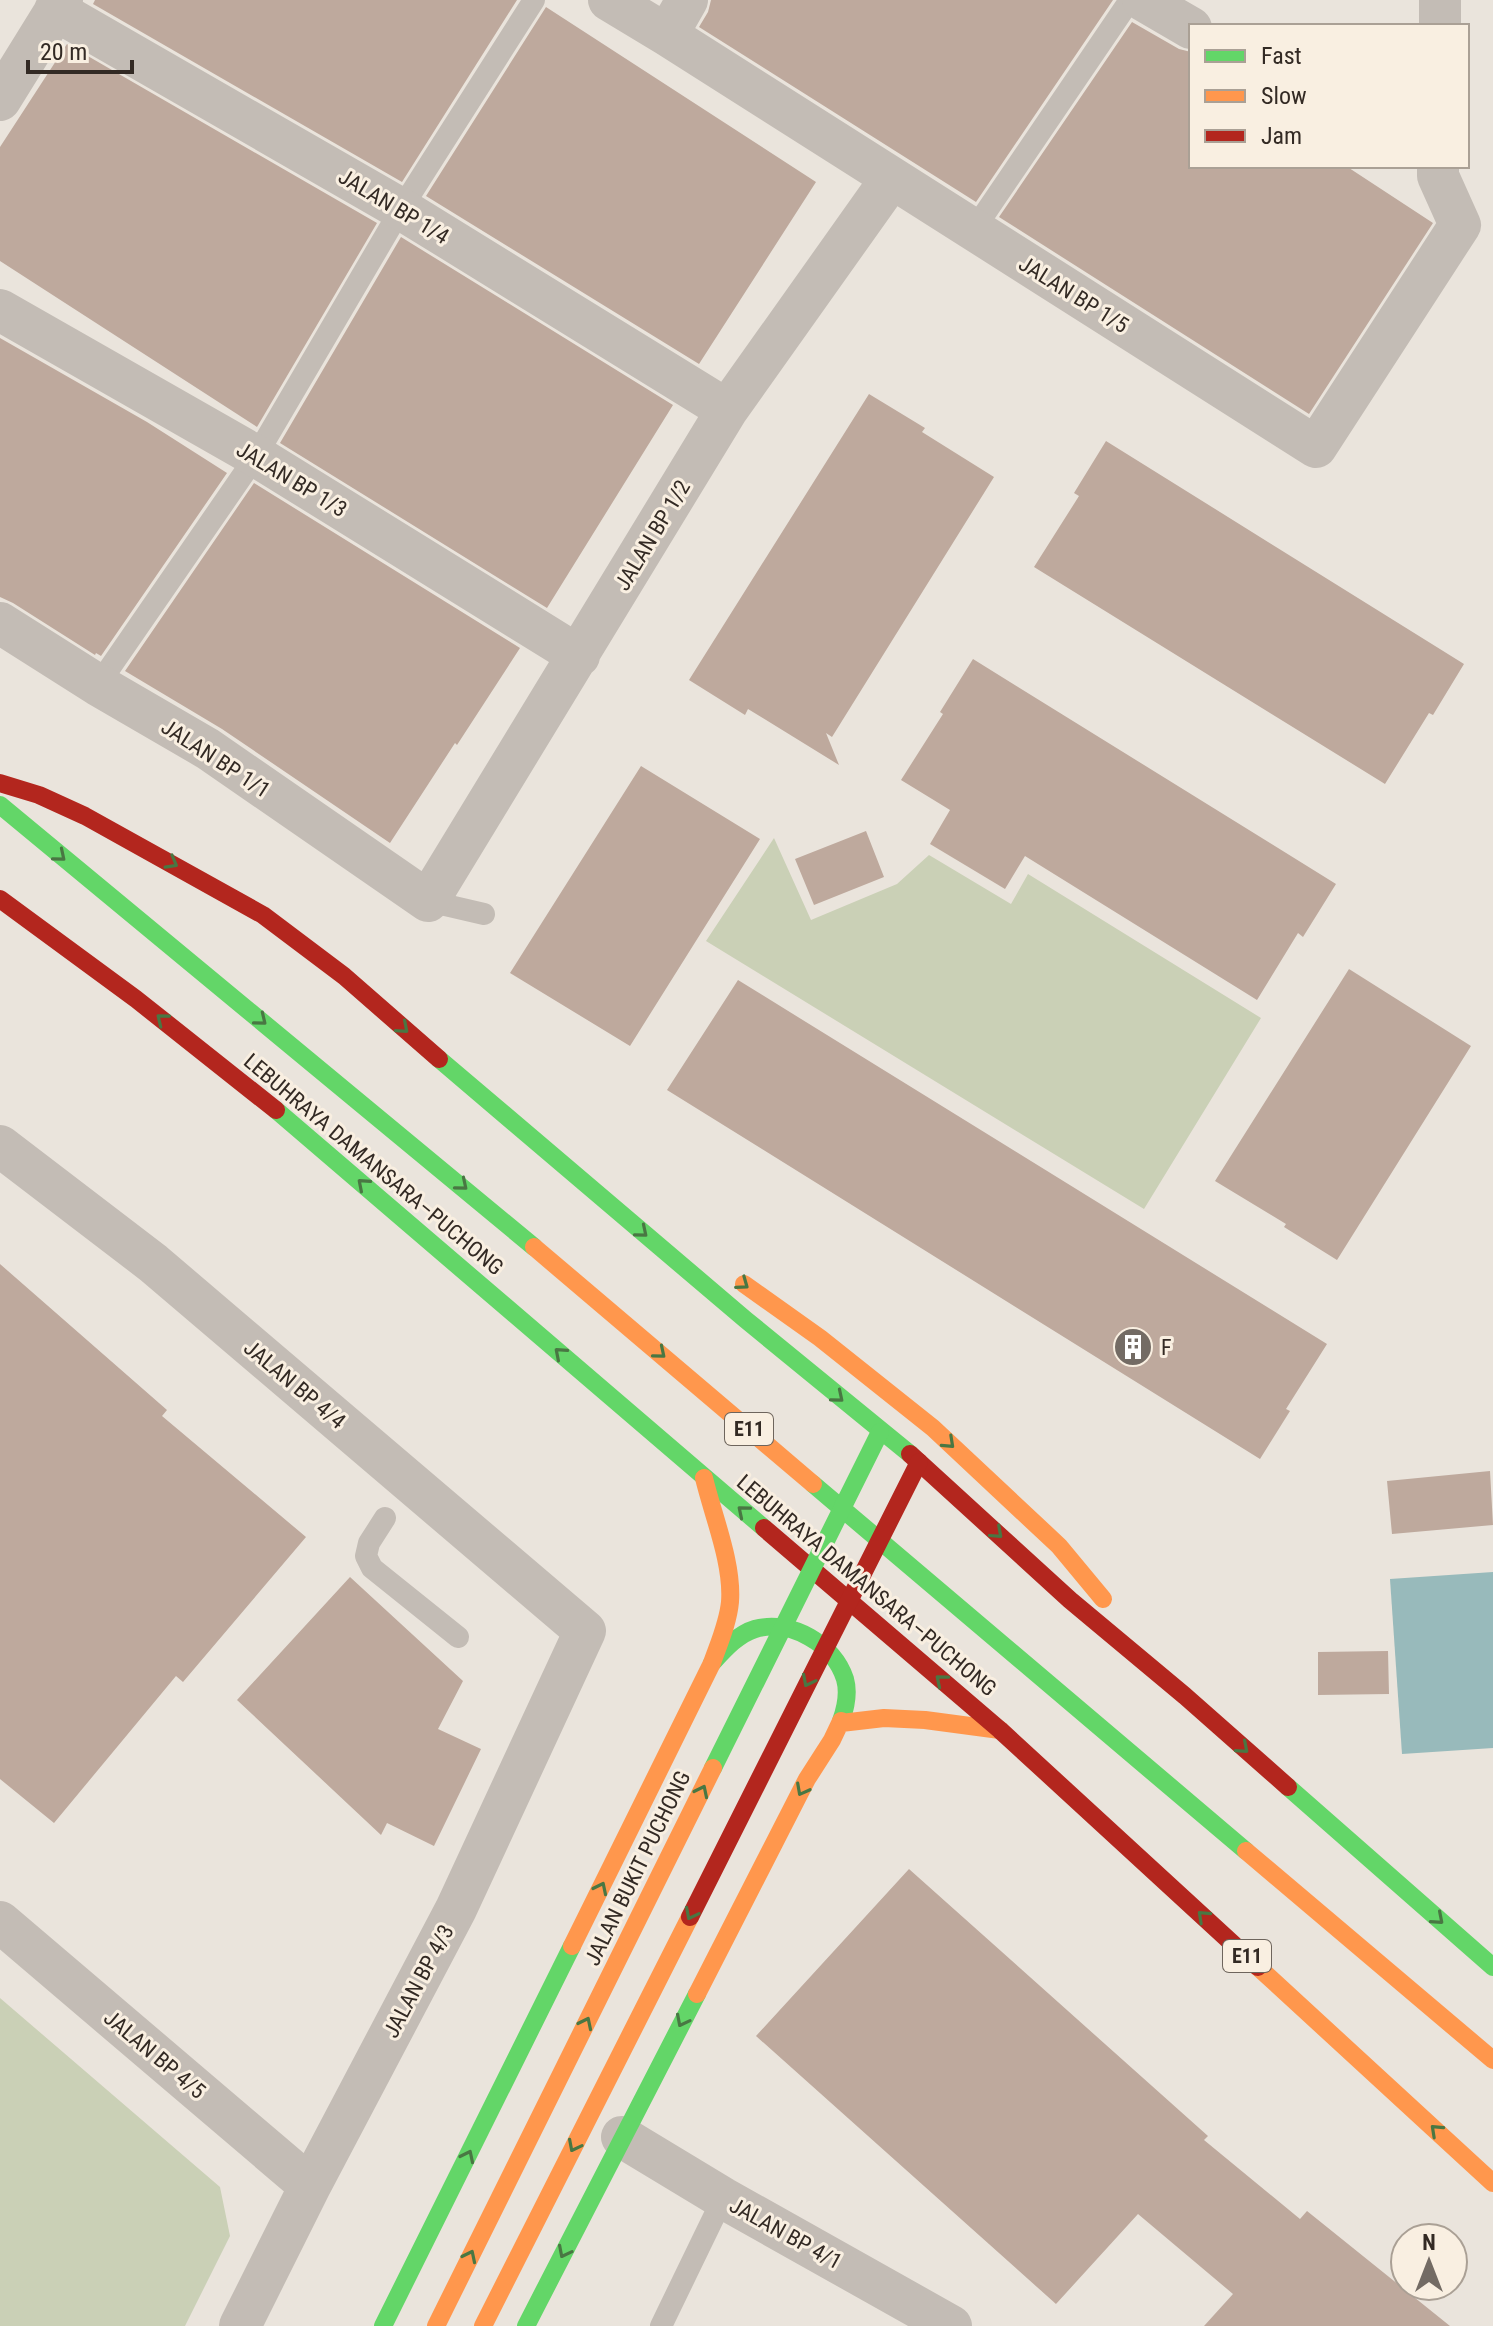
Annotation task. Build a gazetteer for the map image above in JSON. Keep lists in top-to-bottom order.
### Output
{
  "streets": {
    "main road": ["LEBUHRAYA DAMANSARA–PUCHONG", "E11", "JALAN BUKIT PUCHONG"],
    "street": [
      "JALAN BP 1/4",
      "JALAN BP 1/5",
      "JALAN BP 1/3",
      "JALAN BP 1/2",
      "JALAN BP 1/1",
      "JALAN BP 4/4",
      "JALAN BP 4/3",
      "JALAN BP 4/5",
      "JALAN BP 4/1"
    ]
  },
  "crossings": [
    ["JALAN BP 1/4", "JALAN BP 1/2"],
    ["JALAN BP 1/5", "JALAN BP 1/2"],
    ["JALAN BP 1/3", "JALAN BP 1/2"],
    ["JALAN BP 1/2", "JALAN BP 1/1"],
    ["JALAN BP 4/4", "JALAN BP 4/3"],
    ["JALAN BP 4/3", "JALAN BP 4/5"]
  ],
  "places": {
    "building": ["F"]
  },
  "legend": ["Fast", "Slow", "Jam"],
  "scale_bar": "20 m",
  "north": "top"
}
